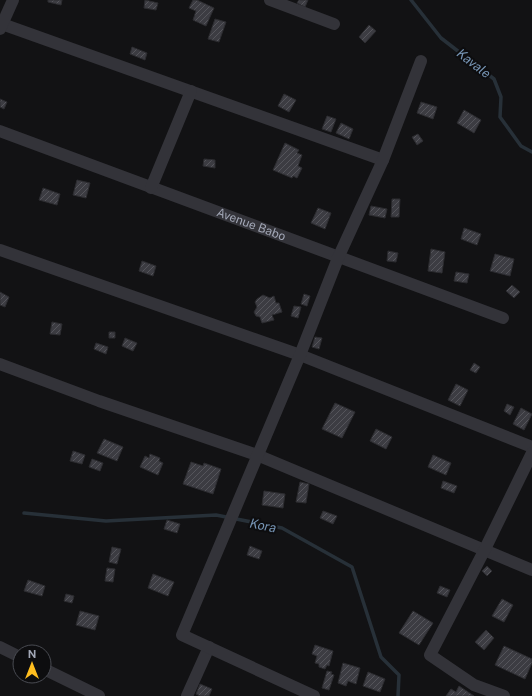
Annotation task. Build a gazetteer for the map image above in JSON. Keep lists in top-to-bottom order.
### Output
{
  "streets": {
    "street": ["Avenue Babo"]
  },
  "water": ["Kavale", "Kora"],
  "north": "top"
}
